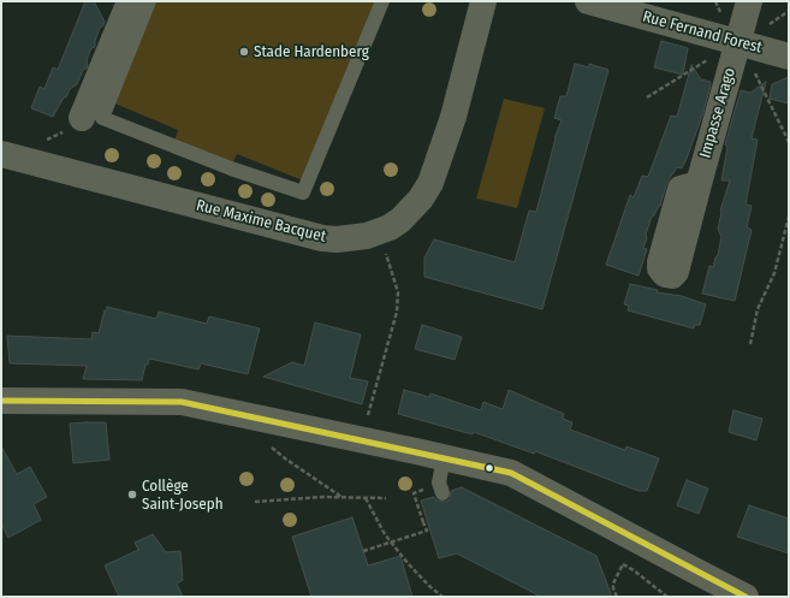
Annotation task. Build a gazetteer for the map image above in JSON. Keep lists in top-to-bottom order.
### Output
{
  "streets": {
    "street": ["Rue Fernand Forest", "Impasse Arago", "Rue Maxime Bacquet"]
  },
  "crossings": [
    ["Rue Fernand Forest", "Impasse Arago"]
  ],
  "places": ["Stade Hardenberg", "Collège Saint-Joseph"]
}
